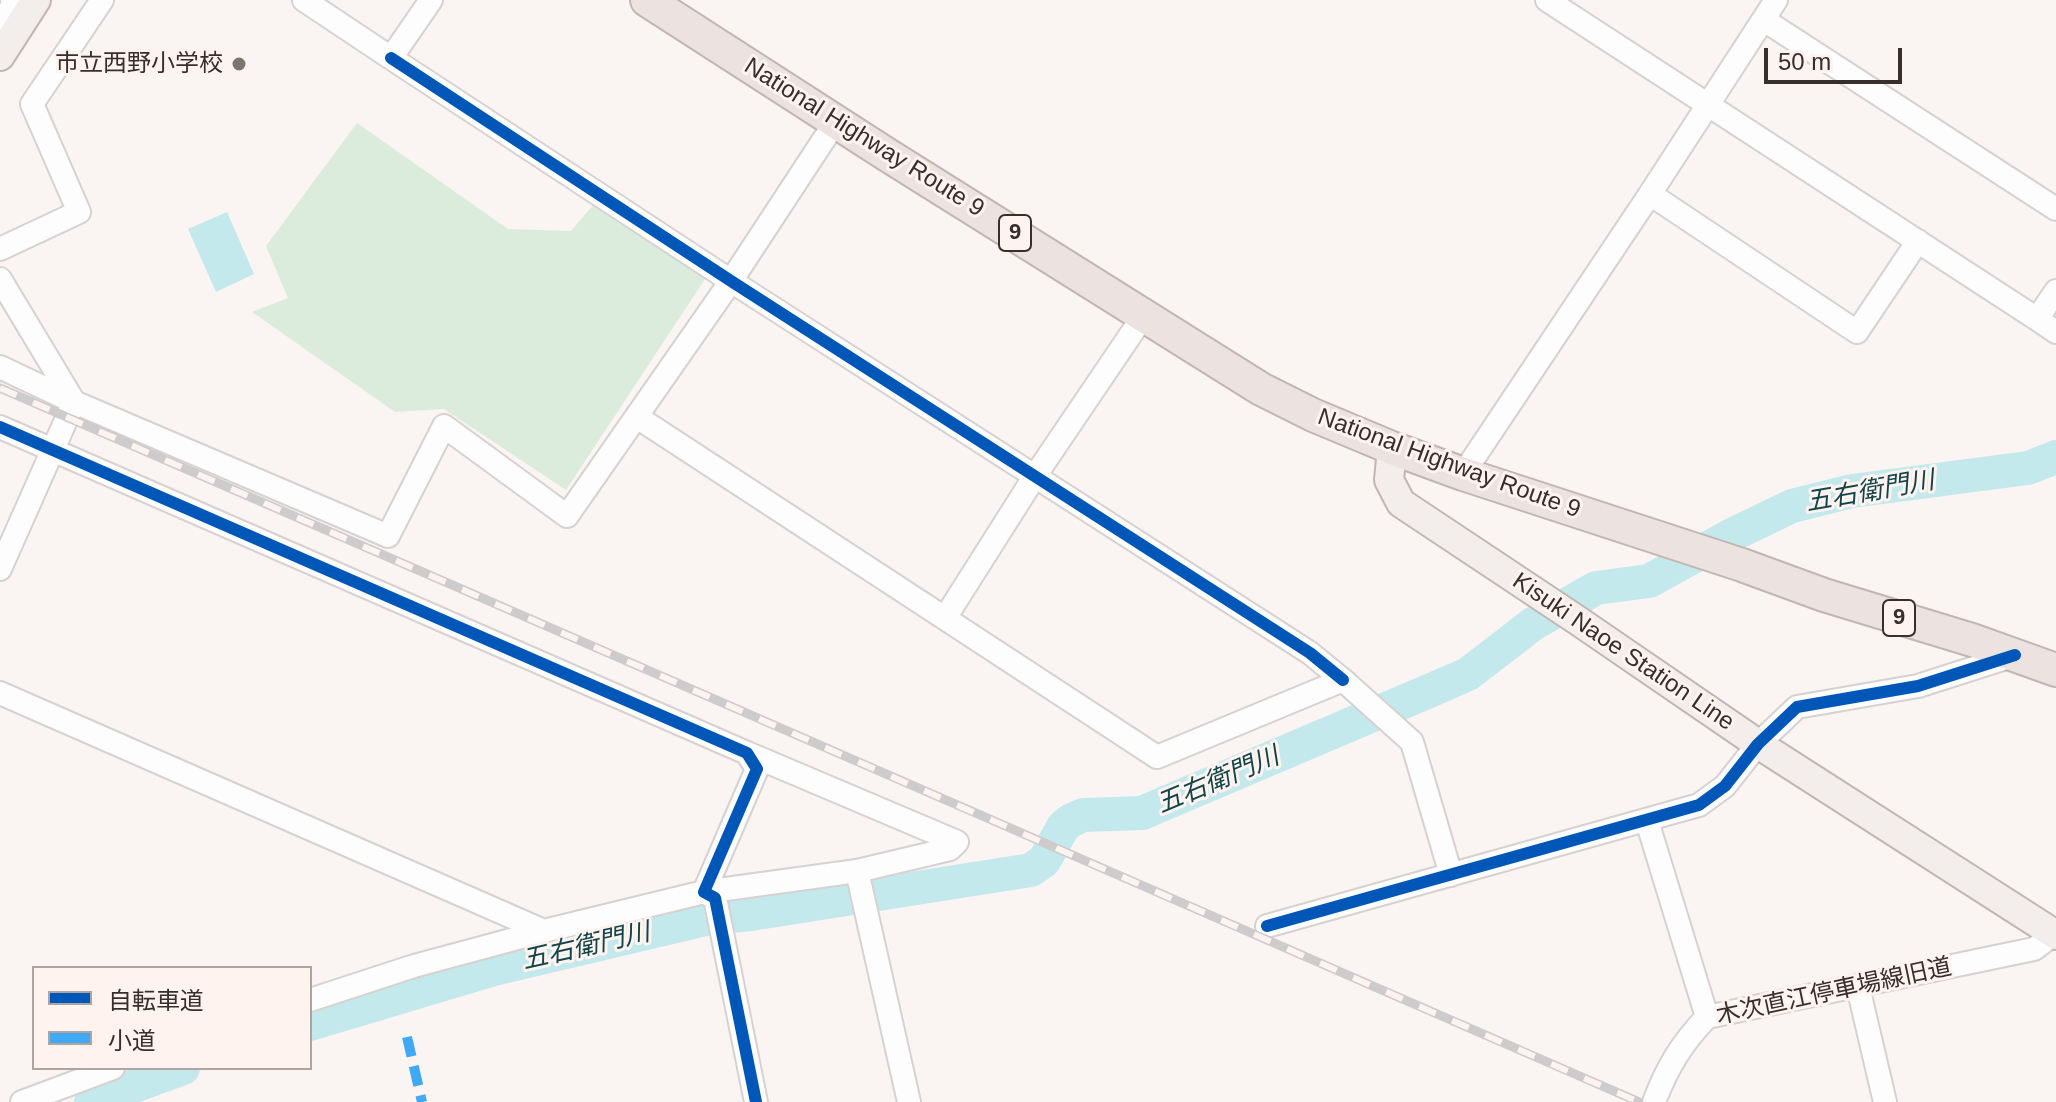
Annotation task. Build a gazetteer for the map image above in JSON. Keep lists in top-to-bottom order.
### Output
{
  "streets": {
    "highway": ["National Highway Route 9", "9"],
    "main road": ["Kisuki Naoe Station Line"],
    "street": ["木次直江停車場線旧道"]
  },
  "crossings": [
    ["National Highway Route 9", "Kisuki Naoe Station Line"],
    ["Kisuki Naoe Station Line", "木次直江停車場線旧道"]
  ],
  "water": ["五右衛門川"],
  "places": ["市立西野小学校"],
  "legend": ["自転車道", "小道"],
  "scale_bar": "50 m"
}
